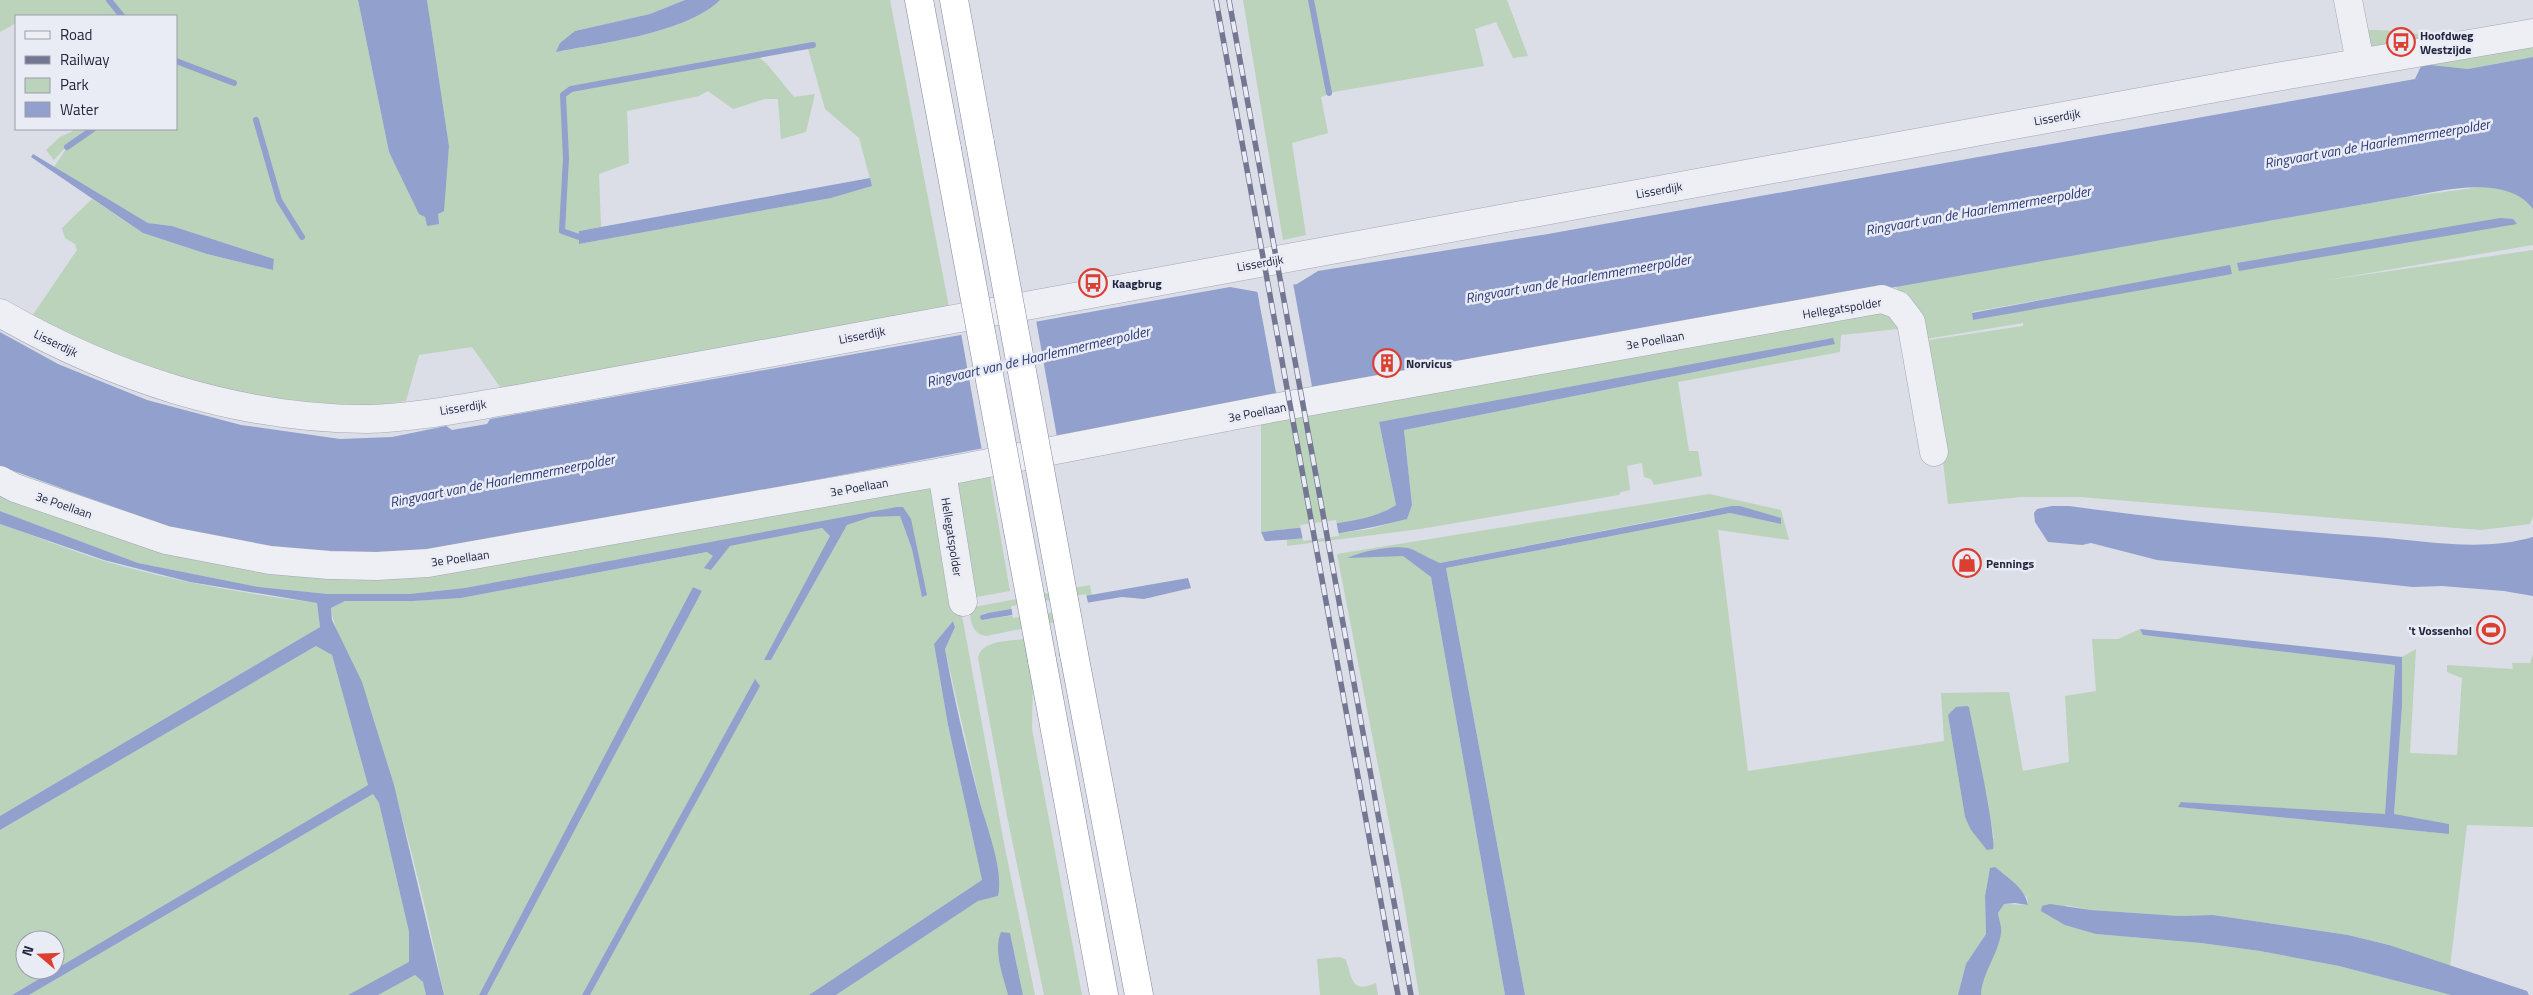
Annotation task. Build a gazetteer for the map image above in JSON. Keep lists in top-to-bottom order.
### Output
{
  "streets": {
    "street": ["Lisserdijk", "Hellegatspolder", "3e Poellaan"]
  },
  "crossings": [
    ["Hellegatspolder", "3e Poellaan"]
  ],
  "water": ["Ringvaart van de Haarlemmermeerpolder"],
  "places": {
    "bus stop": ["Hoofdweg Westzijde", "Kaagbrug"],
    "building": ["Norvicus"],
    "shop": ["Pennings"],
    "sports": ["'t Vossenhol"]
  },
  "legend": [
    "Road",
    "Railway",
    "Park",
    "Water"
  ],
  "north": "left"
}
